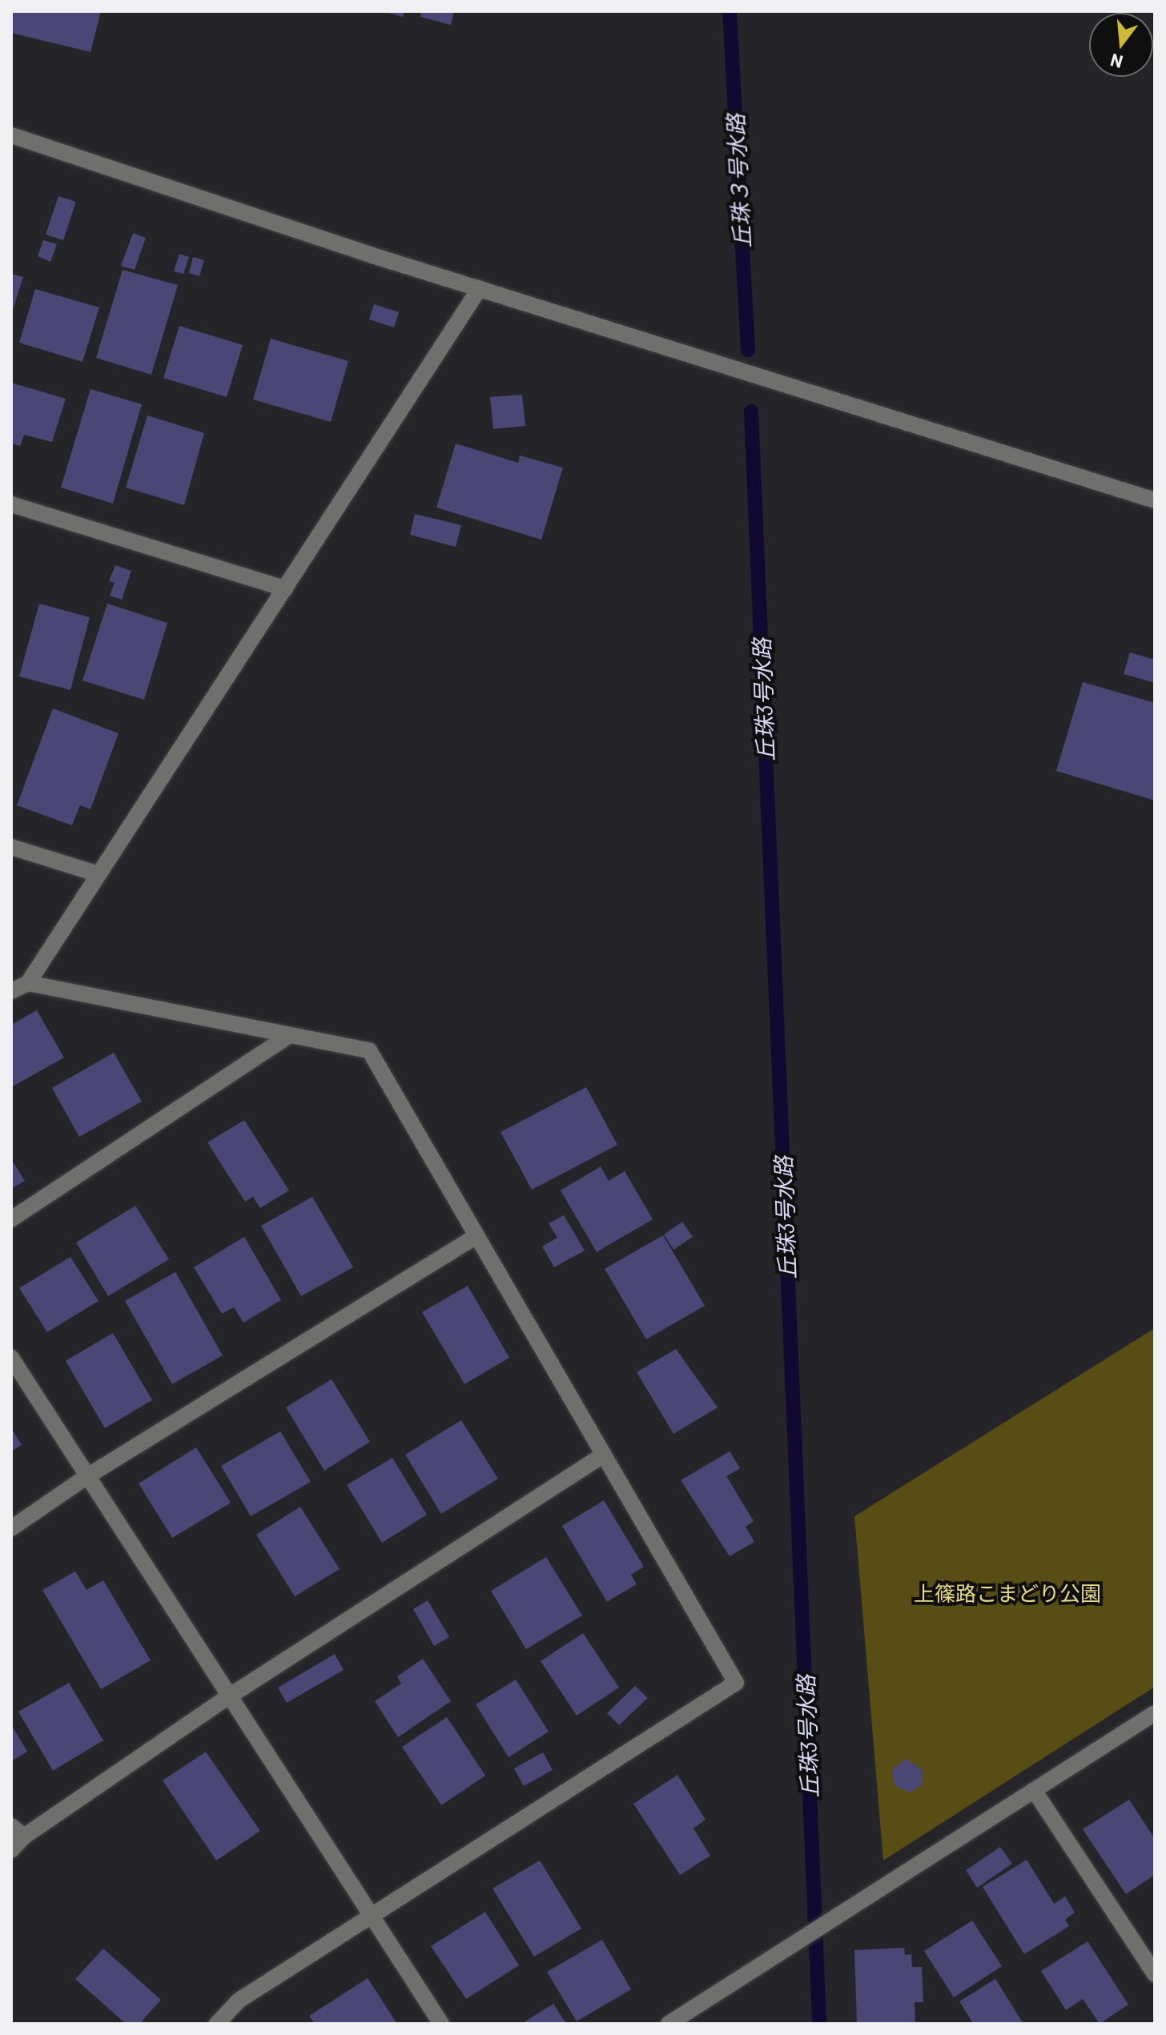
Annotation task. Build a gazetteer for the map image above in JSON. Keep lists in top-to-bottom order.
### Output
{
  "water": ["丘珠３号水路", "丘珠3号水路"],
  "parks": ["上篠路こまどり公園"],
  "north": "bottom"
}
